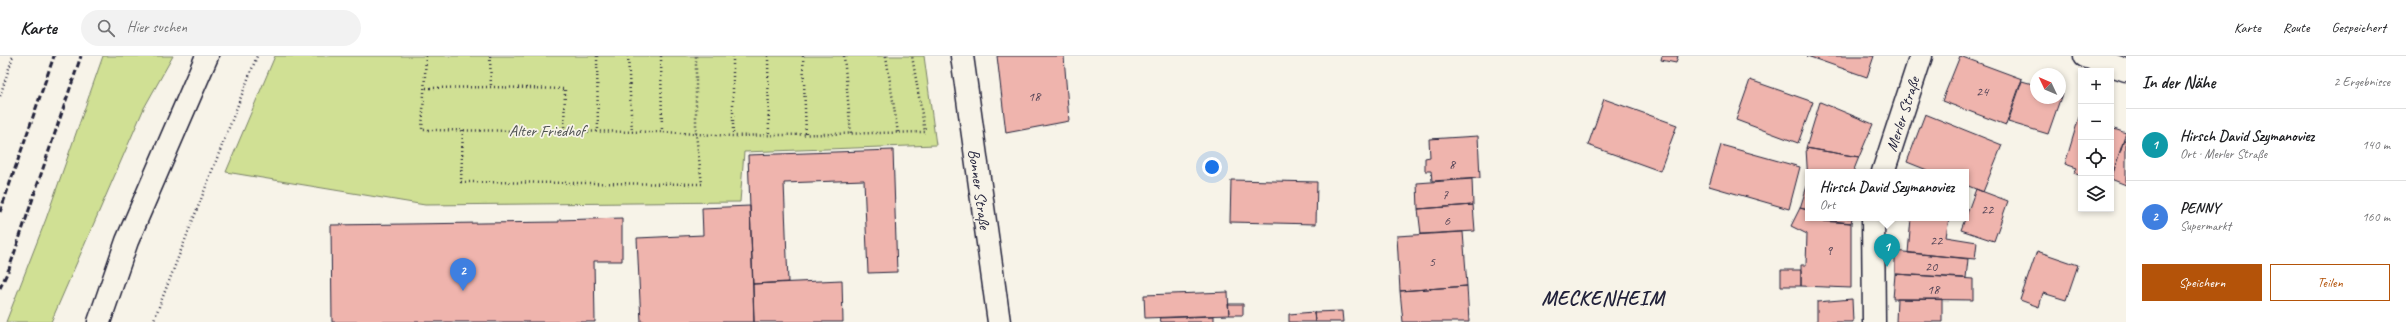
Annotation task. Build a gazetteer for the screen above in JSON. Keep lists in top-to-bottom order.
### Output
{
  "streets": {
    "main road": ["Merler Straße", "Bonner Straße"]
  },
  "districts": ["MECKENHEIM"],
  "parks": ["Alter Friedhof"],
  "house_numbers": [
    "24",
    "18",
    "8",
    "7",
    "22",
    "6",
    "22",
    "9",
    "5",
    "20",
    "18"
  ],
  "north": "top left",
  "page": {
    "header": "Karte",
    "search": "Hier suchen",
    "nav": ["Karte", "Route", "Gespeichert"],
    "heading": ["In der Nähe", "2 Ergebnisse"],
    "map_buttons": ["+", "−"],
    "list": [
      {
        "mark": "1",
        "name": "Hirsch David Szymanoviez",
        "note": "Ort · Merler Straße",
        "value": "140 m"
      },
      {
        "mark": "2",
        "name": "PENNY",
        "note": "Supermarkt",
        "value": "160 m"
      }
    ],
    "popup": ["Hirsch David Szymanoviez", "Ort"],
    "pins": ["1", "2"],
    "buttons": ["Speichern", "Teilen"]
  }
}
